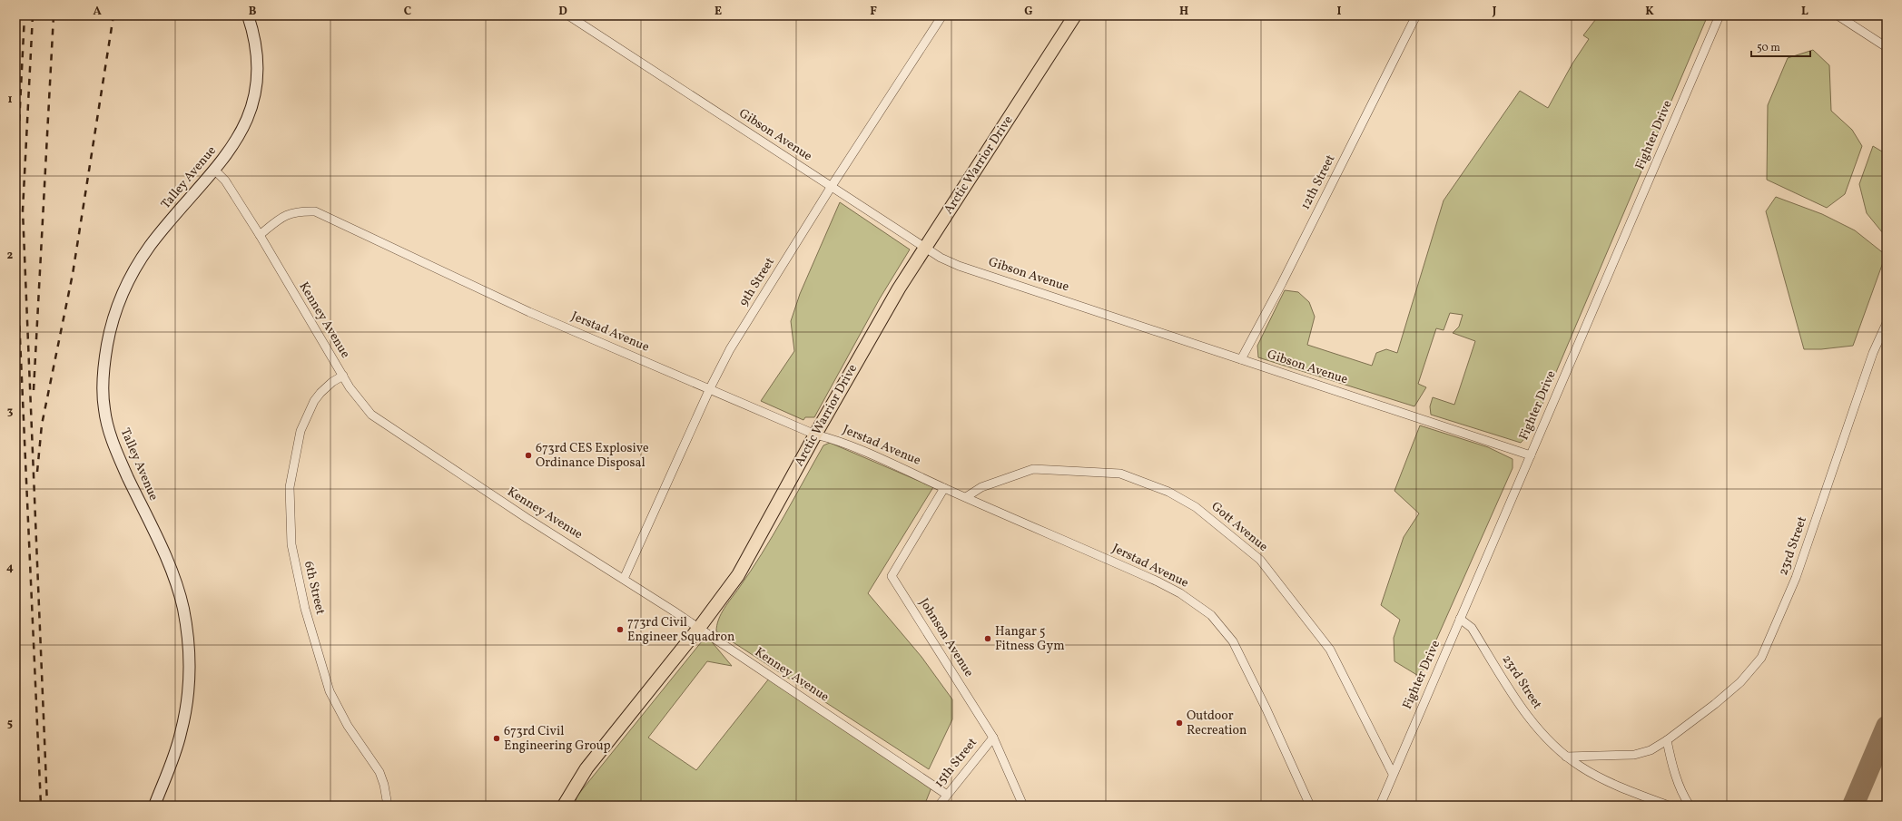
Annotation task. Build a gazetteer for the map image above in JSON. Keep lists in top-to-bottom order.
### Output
{
  "streets": {
    "main road": ["Arctic Warrior Drive"],
    "street": [
      "Gibson Avenue",
      "Fighter Drive",
      "Talley Avenue",
      "12th Street",
      "9th Street",
      "Kenney Avenue",
      "Jerstad Avenue",
      "Gott Avenue",
      "23rd Street",
      "6th Street",
      "Johnson Avenue",
      "15th Street"
    ]
  },
  "crossings": [
    ["Gibson Avenue", "Fighter Drive"],
    ["Gibson Avenue", "Arctic Warrior Drive"],
    ["Gibson Avenue", "12th Street"],
    ["Gibson Avenue", "9th Street"],
    ["Fighter Drive", "Gott Avenue"],
    ["Fighter Drive", "23rd Street"],
    ["Arctic Warrior Drive", "Kenney Avenue"],
    ["Arctic Warrior Drive", "Jerstad Avenue"],
    ["Talley Avenue", "Kenney Avenue"],
    ["9th Street", "Kenney Avenue"],
    ["9th Street", "Jerstad Avenue"],
    ["Kenney Avenue", "Jerstad Avenue"],
    ["Kenney Avenue", "6th Street"],
    ["Kenney Avenue", "15th Street"],
    ["Jerstad Avenue", "Gott Avenue"],
    ["Jerstad Avenue", "Johnson Avenue"],
    ["Johnson Avenue", "15th Street"]
  ],
  "places": [
    "673rd CES Explosive Ordinance Disposal",
    "773rd Civil Engineer Squadron",
    "Hangar 5 Fitness Gym",
    "Outdoor Recreation",
    "673rd Civil Engineering Group"
  ],
  "scale_bar": "50 m",
  "grid": {
    "columns": [
      "A",
      "B",
      "C",
      "D",
      "E",
      "F",
      "G",
      "H",
      "I",
      "J",
      "K",
      "L"
    ],
    "rows": [
      "1",
      "2",
      "3",
      "4",
      "5"
    ]
  }
}
